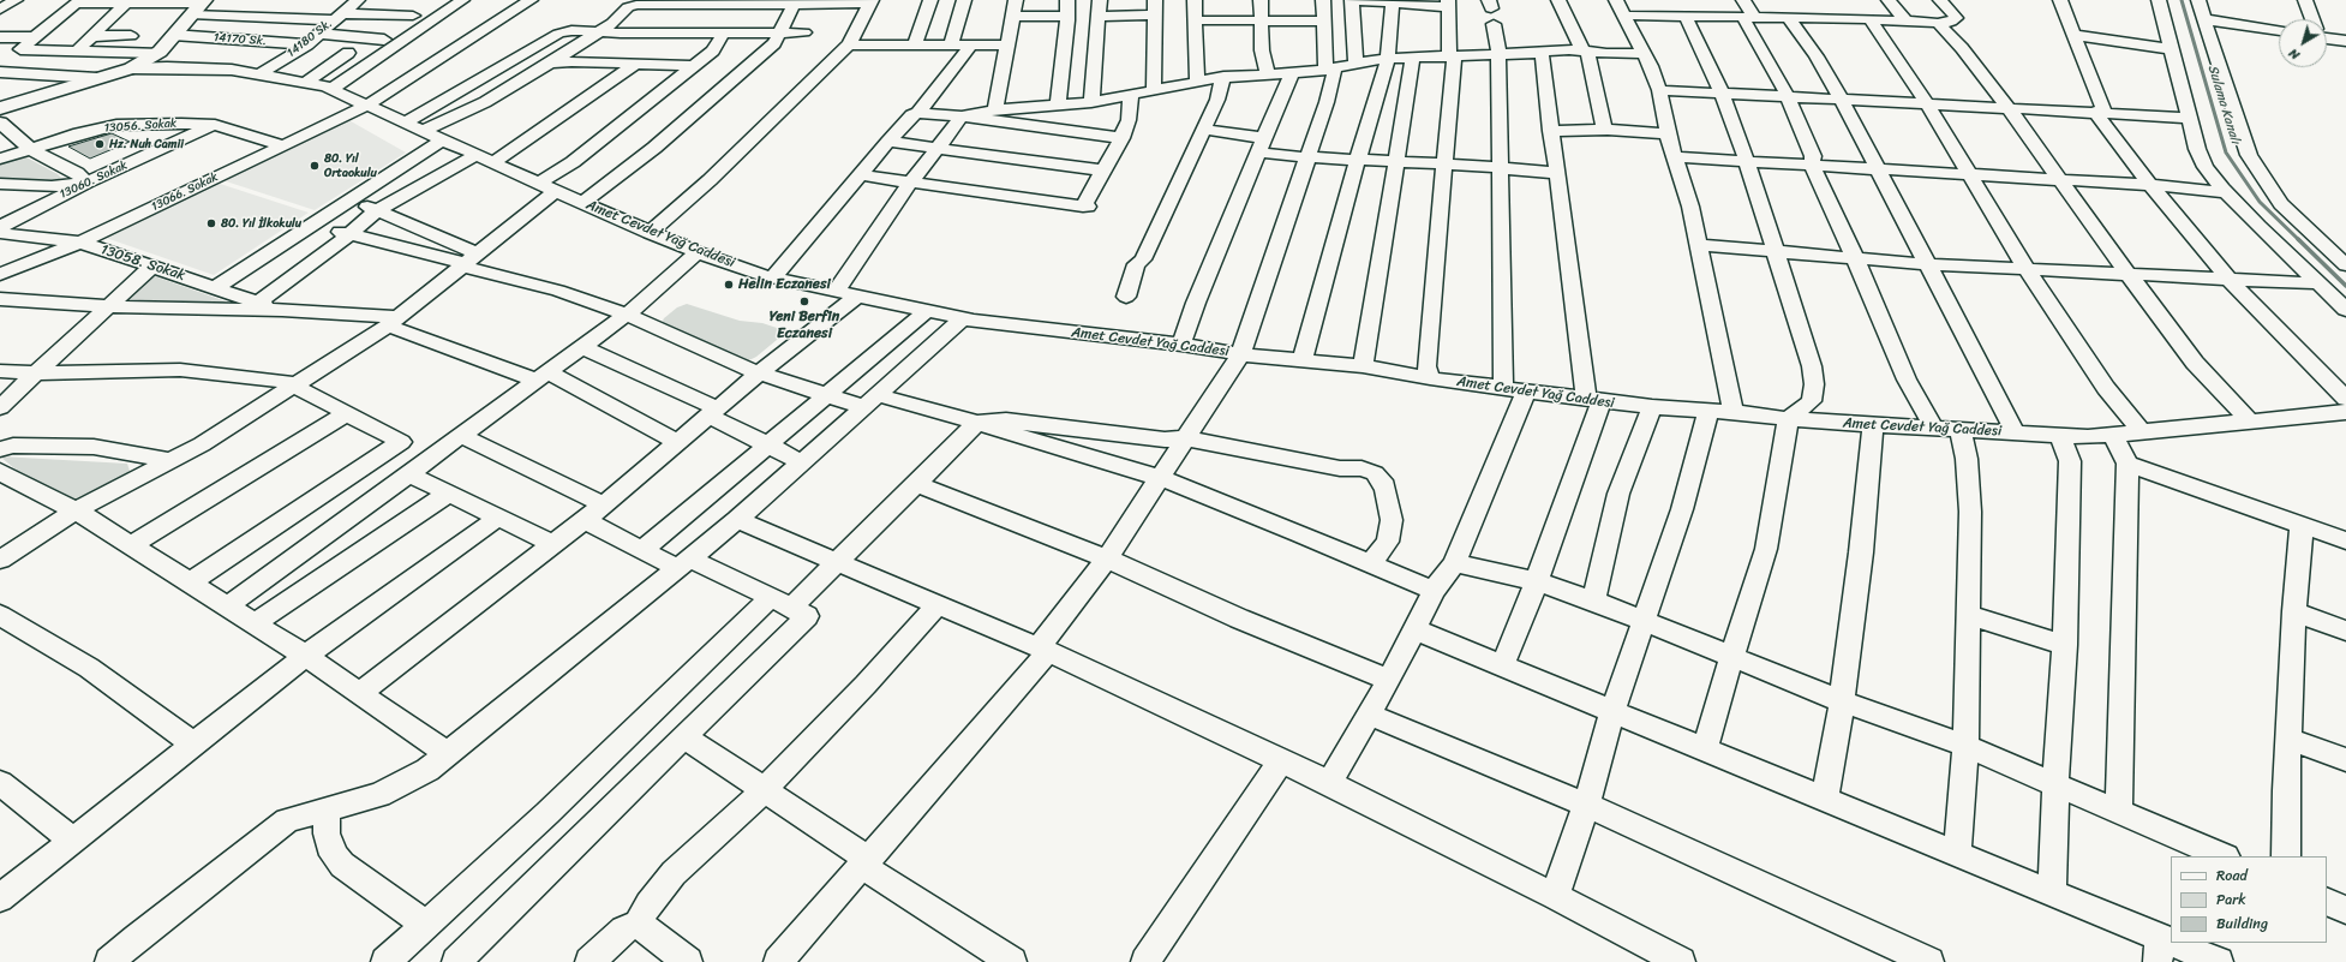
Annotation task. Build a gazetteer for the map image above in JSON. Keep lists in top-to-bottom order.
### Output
{
  "streets": {
    "main road": ["Amet Cevdet Yağ Caddesi"],
    "street": [
      "14180 Sk.",
      "14170 Sk.",
      "13056. Sokak",
      "13060. Sokak",
      "13066. Sokak",
      "13058. Sokak"
    ]
  },
  "crossings": [
    ["14180 Sk.", "14170 Sk."],
    ["14180 Sk.", "Amet Cevdet Yağ Caddesi"],
    ["13056. Sokak", "13060. Sokak"],
    ["13056. Sokak", "13066. Sokak"],
    ["13066. Sokak", "Amet Cevdet Yağ Caddesi"],
    ["13066. Sokak", "13058. Sokak"]
  ],
  "water": ["Sulama Kanalı"],
  "places": [
    "Hz. Nuh Camii",
    "80. Yıl Ortaokulu",
    "80. Yıl İlkokulu",
    "Helin Eczanesi",
    "Yeni Berfin Eczanesi"
  ],
  "legend": ["Road", "Park", "Building"],
  "north": "bottom left"
}
